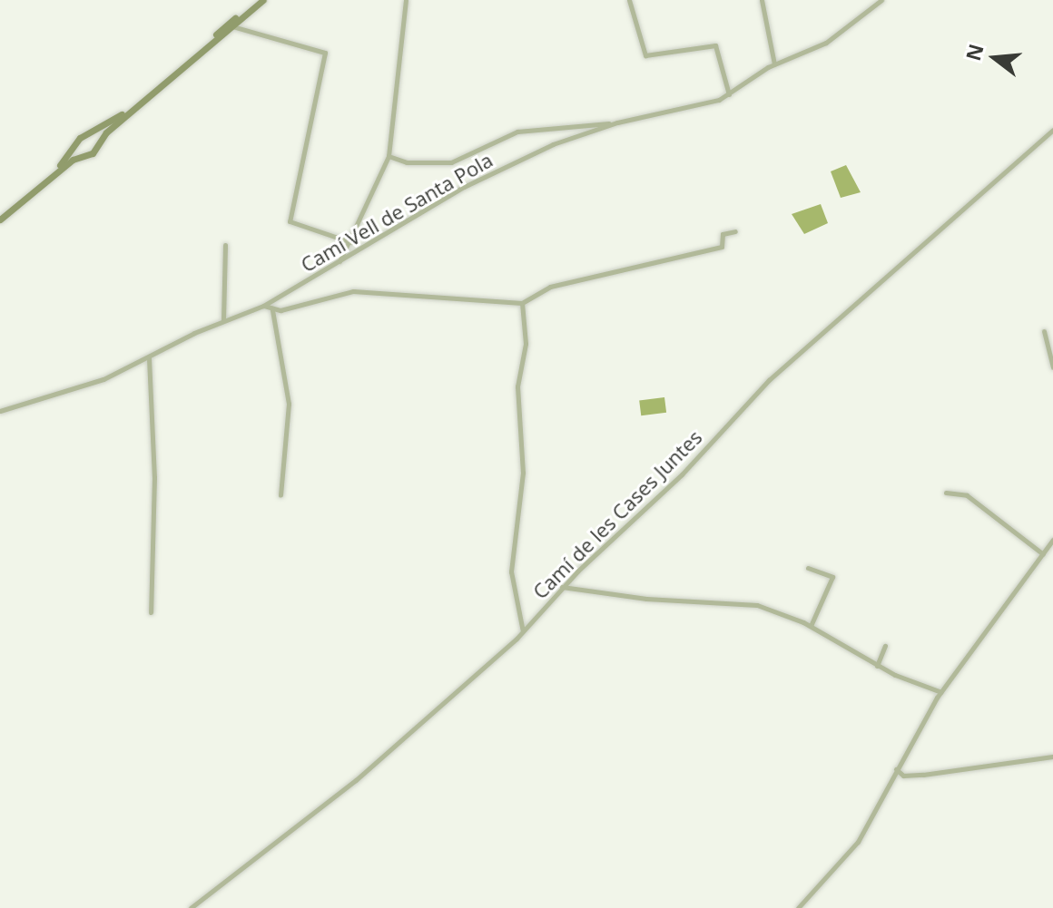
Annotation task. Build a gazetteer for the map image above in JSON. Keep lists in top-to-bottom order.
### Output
{
  "streets": {
    "street": ["Camí Vell de Santa Pola", "Camí de les Cases Juntes"]
  },
  "north": "left"
}
